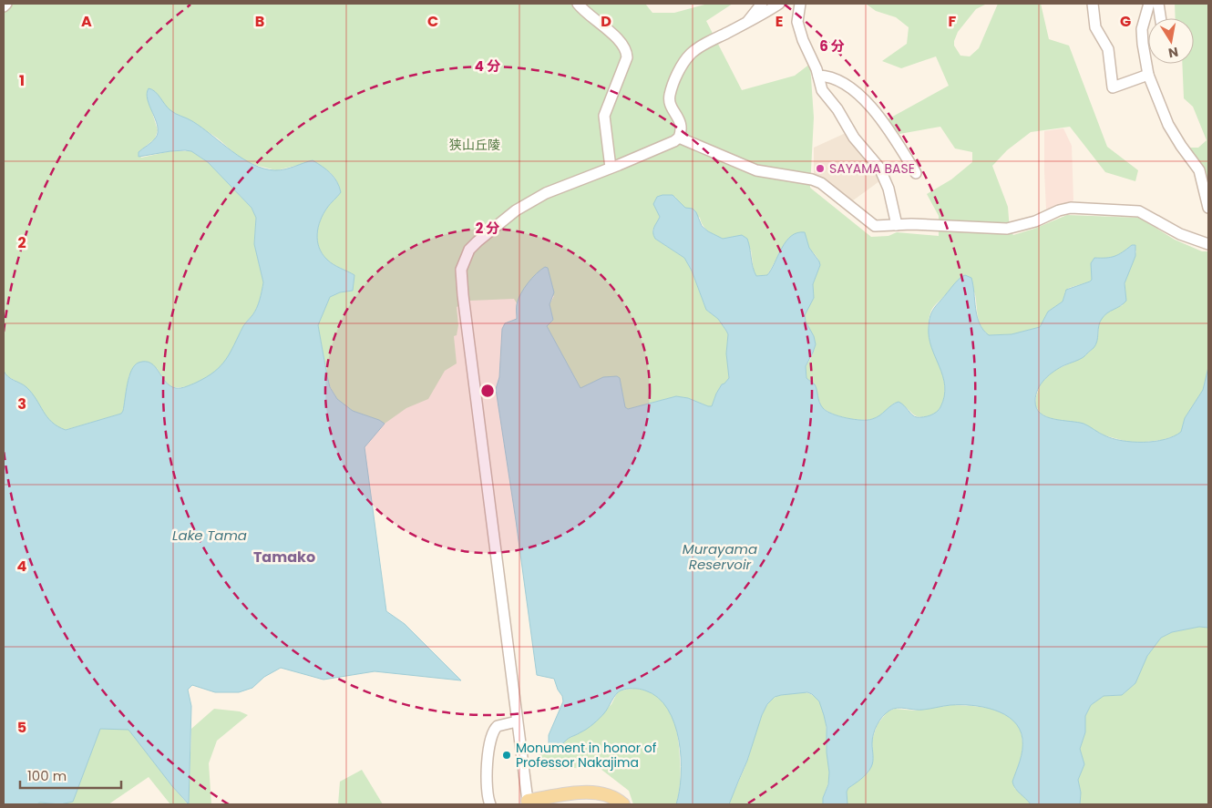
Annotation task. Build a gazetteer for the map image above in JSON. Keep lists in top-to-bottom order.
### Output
{
  "districts": ["Tamako"],
  "water": ["Lake Tama", "Murayama Reservoir"],
  "parks": ["狭山丘陵"],
  "places": ["SAYAMA BASE", "Monument in honor of Professor Nakajima"],
  "scale_bar": "100 m",
  "north": "bottom",
  "grid": {
    "columns": [
      "A",
      "B",
      "C",
      "D",
      "E",
      "F",
      "G"
    ],
    "rows": [
      "1",
      "2",
      "3",
      "4",
      "5"
    ]
  },
  "rings": ["6 分", "4 分", "2 分"]
}
